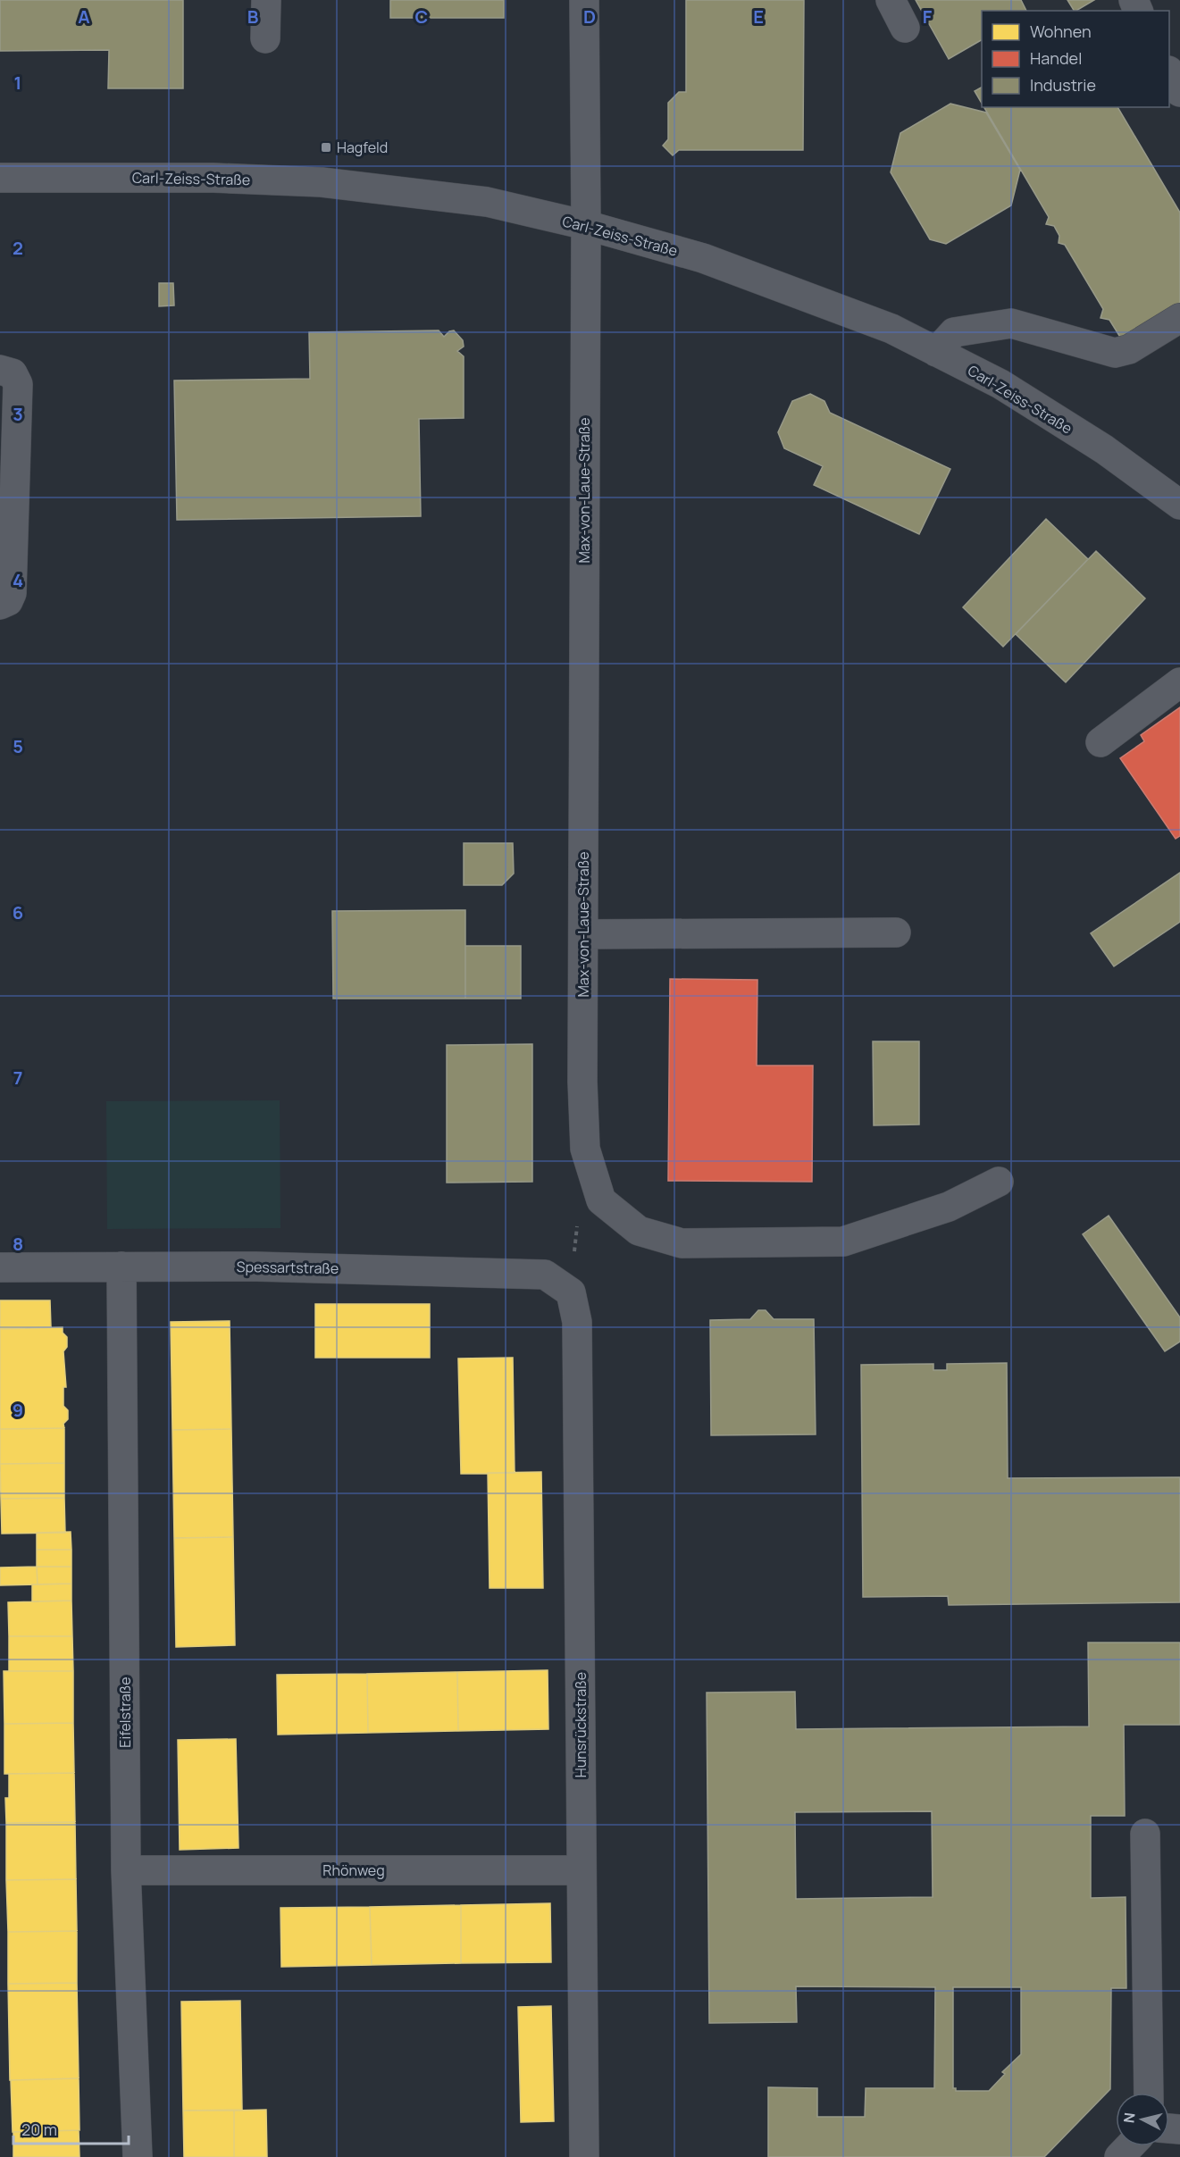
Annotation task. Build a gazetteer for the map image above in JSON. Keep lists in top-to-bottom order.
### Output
{
  "streets": {
    "street": [
      "Carl-Zeiss-Straße",
      "Max-von-Laue-Straße",
      "Spessartstraße",
      "Eifelstraße",
      "Hunsrückstraße",
      "Rhönweg"
    ]
  },
  "crossings": [
    ["Carl-Zeiss-Straße", "Max-von-Laue-Straße"],
    ["Spessartstraße", "Eifelstraße"],
    ["Spessartstraße", "Hunsrückstraße"],
    ["Eifelstraße", "Rhönweg"],
    ["Hunsrückstraße", "Rhönweg"]
  ],
  "places": {
    "transit": ["Hagfeld"]
  },
  "legend": ["Wohnen", "Handel", "Industrie"],
  "scale_bar": "20 m",
  "north": "left",
  "grid": {
    "columns": [
      "A",
      "B",
      "C",
      "D",
      "E",
      "F"
    ],
    "rows": [
      "1",
      "2",
      "3",
      "4",
      "5",
      "6",
      "7",
      "8",
      "9"
    ]
  }
}
